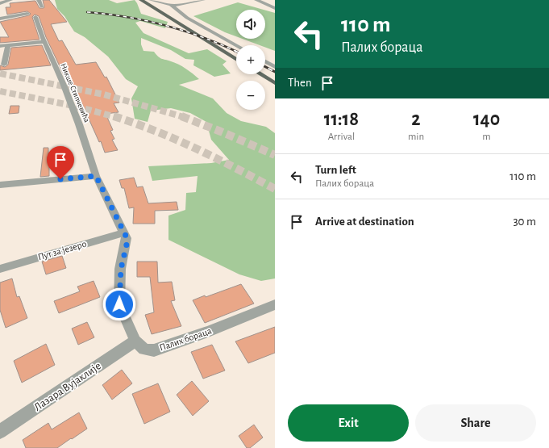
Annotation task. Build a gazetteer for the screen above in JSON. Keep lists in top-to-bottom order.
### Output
{
  "streets": {
    "street": [
      "Никше Стипчевића",
      "Пут за језеро",
      "Палих бораца",
      "Лазара Вујаклије"
    ]
  },
  "crossings": [
    ["Никше Стипчевића", "Палих бораца"],
    ["Пут за језеро", "Палих бораца"],
    ["Палих бораца", "Лазара Вујаклије"]
  ],
  "page": {
    "turn": ["110 m", "Палих бораца"],
    "map_buttons": ["+", "−"],
    "then": "Then",
    "eta": [
      "11:18",
      "Arrival",
      "2",
      "min",
      "140",
      "m"
    ],
    "list": [
      {
        "name": "Turn left",
        "note": "Палих бораца",
        "value": "110 m"
      },
      {
        "name": "Arrive at destination",
        "value": "30 m"
      }
    ],
    "buttons": ["Exit", "Share"]
  }
}
